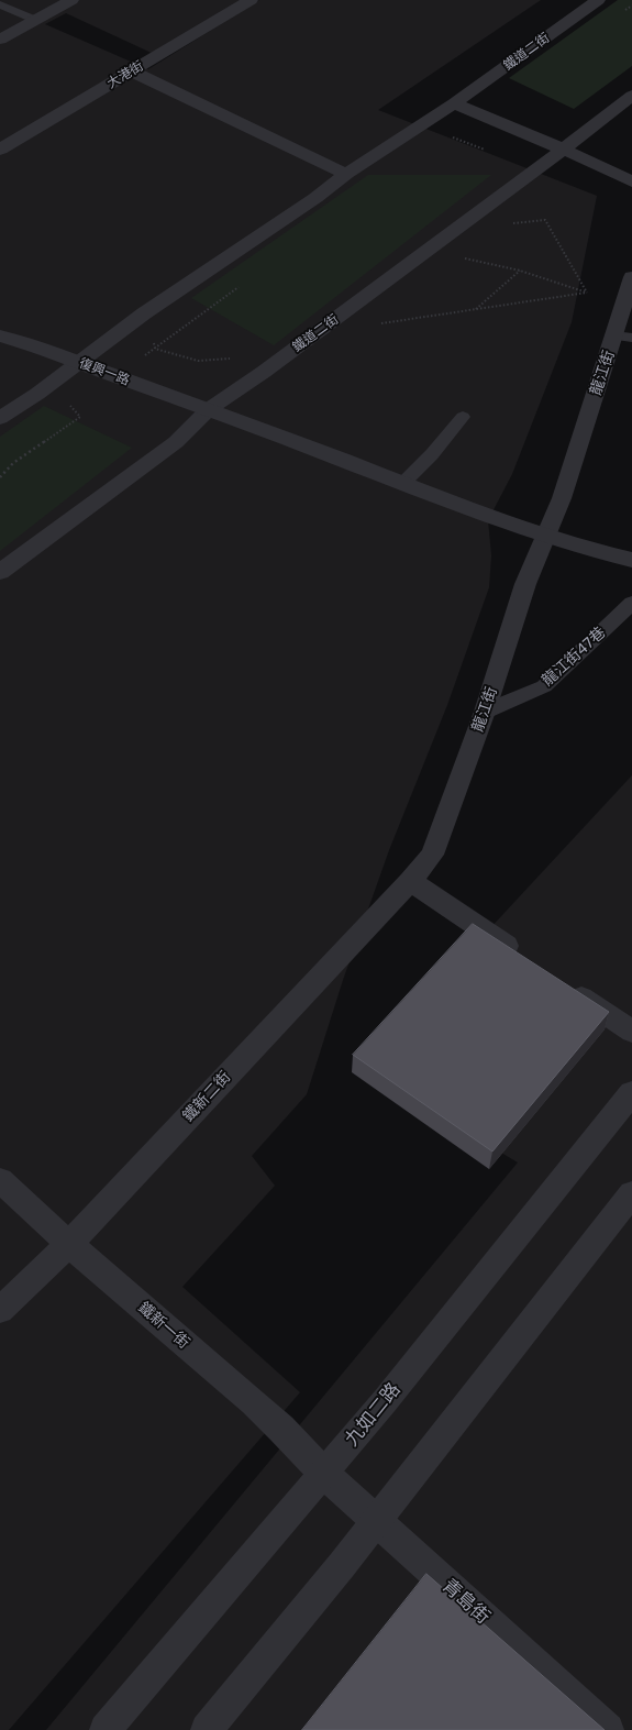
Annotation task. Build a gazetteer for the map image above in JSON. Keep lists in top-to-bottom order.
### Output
{
  "streets": {
    "street": [
      "鐵道二街",
      "大港街",
      "復興一路",
      "龍江街",
      "鐵新二街",
      "鐵新一街",
      "九如二路",
      "青島街"
    ],
    "lane": ["龍江街47巷"]
  },
  "crossings": [
    ["鐵道二街", "復興一路"],
    ["復興一路", "龍江街"],
    ["龍江街", "龍江街47巷"],
    ["龍江街", "鐵新二街"],
    ["鐵新二街", "鐵新一街"],
    ["鐵新一街", "九如二路"],
    ["鐵新一街", "青島街"],
    ["九如二路", "青島街"]
  ]
}
